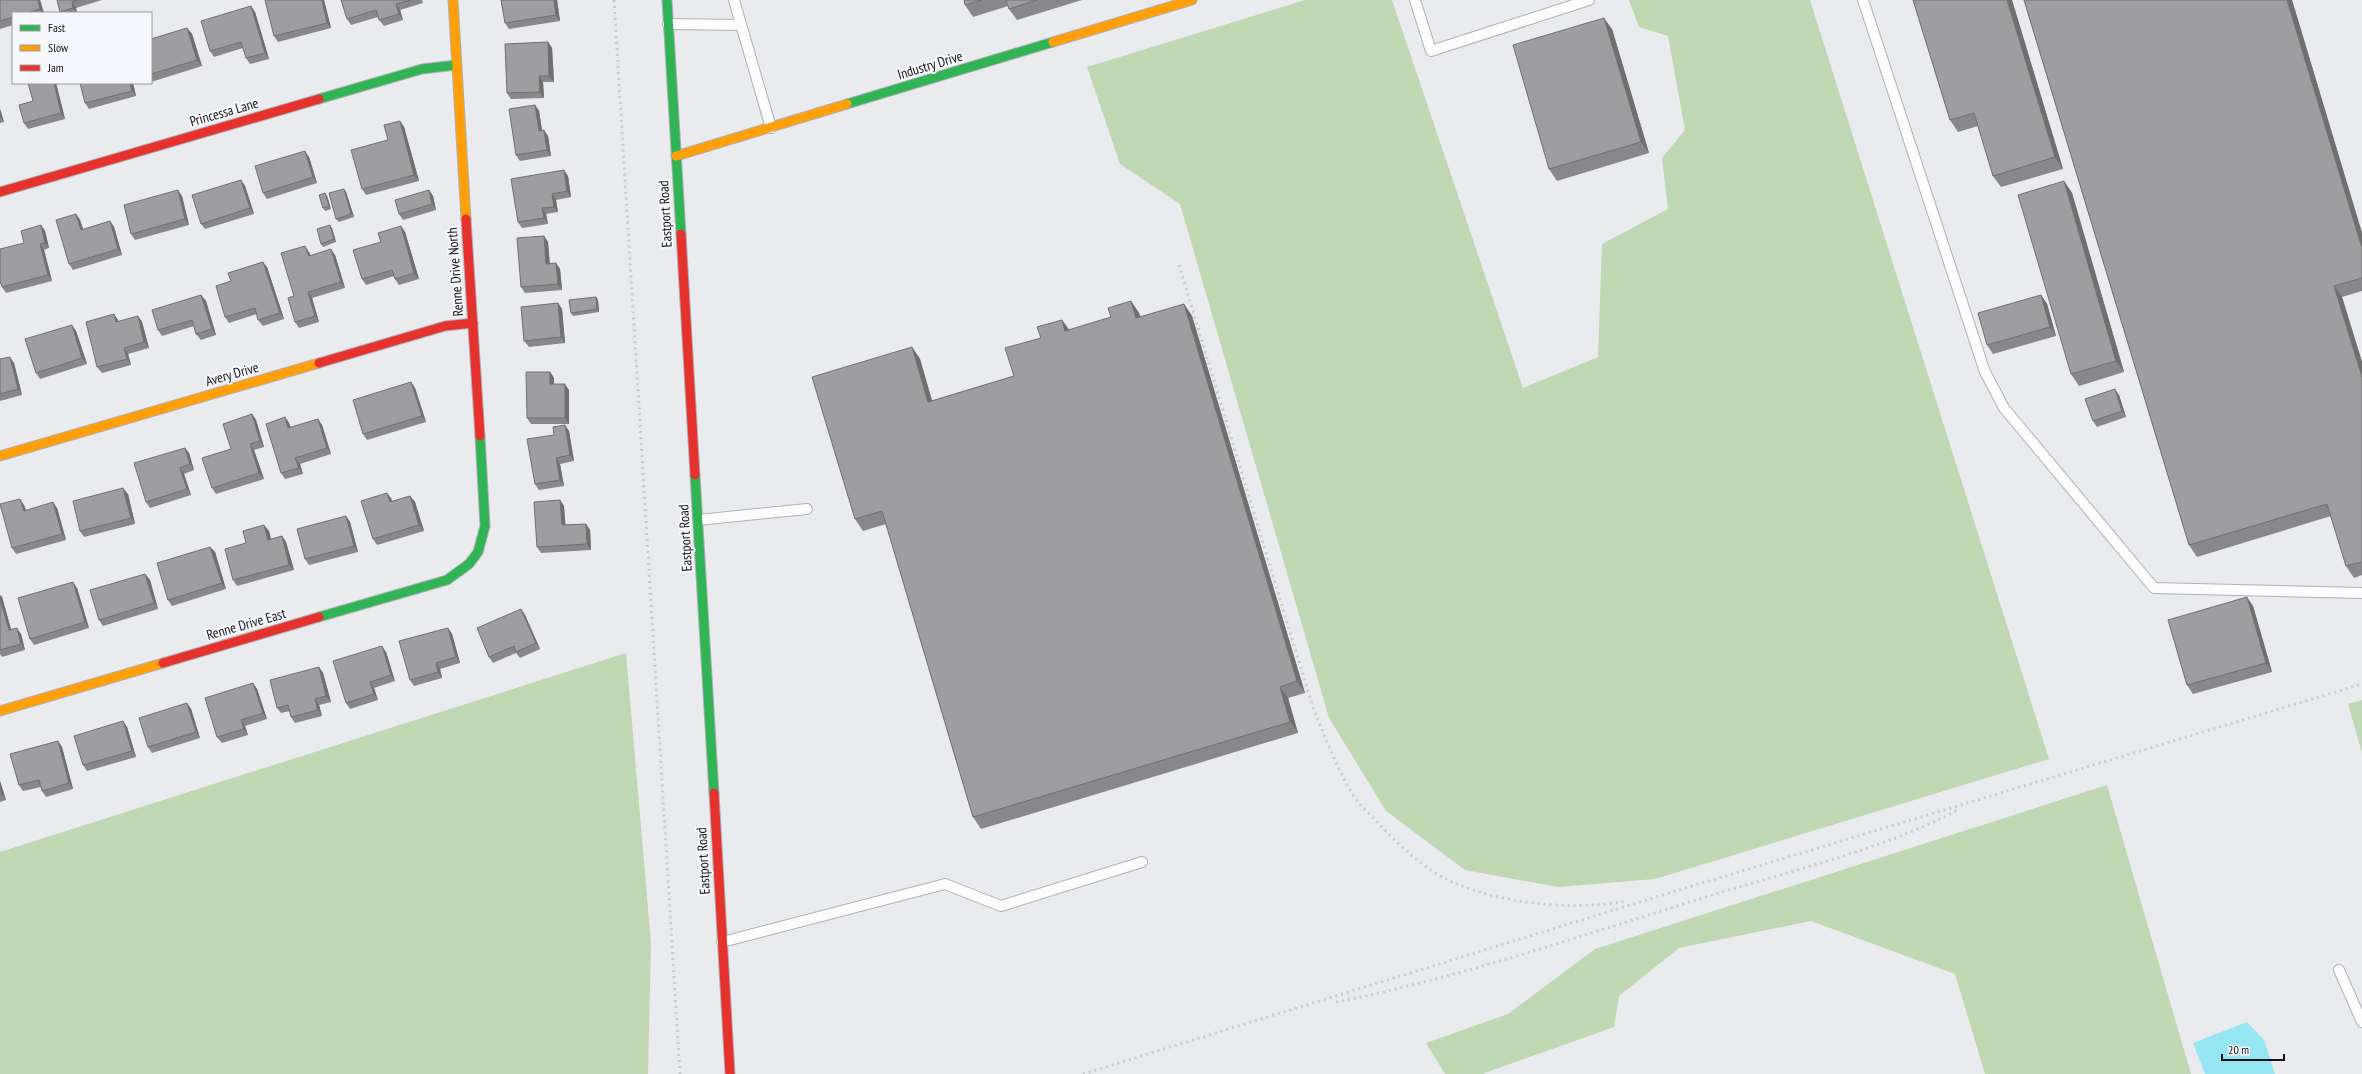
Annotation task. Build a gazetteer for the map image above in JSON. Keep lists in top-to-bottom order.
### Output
{
  "streets": {
    "street": [
      "Industry Drive",
      "Princessa Lane",
      "Eastport Road",
      "Renne Drive North",
      "Avery Drive",
      "Renne Drive East"
    ]
  },
  "crossings": [
    ["Industry Drive", "Eastport Road"],
    ["Princessa Lane", "Renne Drive North"],
    ["Renne Drive North", "Avery Drive"],
    ["Renne Drive North", "Renne Drive East"]
  ],
  "legend": ["Fast", "Slow", "Jam"],
  "scale_bar": "20 m"
}
